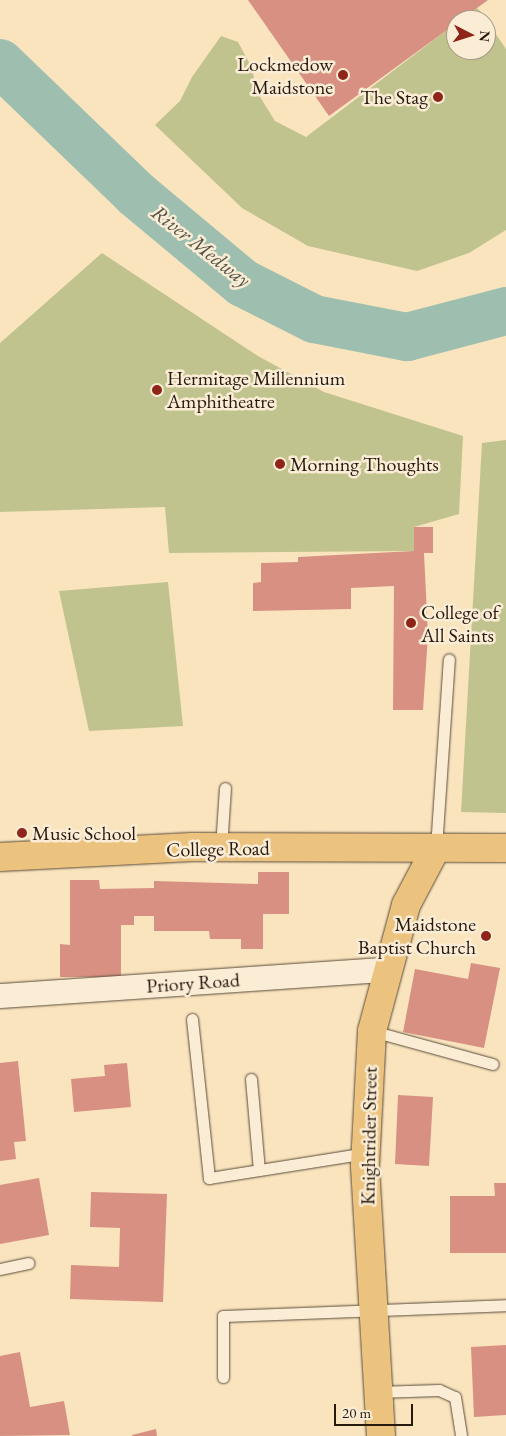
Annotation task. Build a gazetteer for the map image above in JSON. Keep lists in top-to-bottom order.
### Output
{
  "streets": {
    "highway": ["College Road", "Knightrider Street"],
    "street": ["Priory Road"]
  },
  "crossings": [
    ["College Road", "Knightrider Street"],
    ["Priory Road", "Knightrider Street"]
  ],
  "water": ["River Medway"],
  "places": [
    "Lockmedow Maidstone",
    "The Stag",
    "Hermitage Millennium Amphitheatre",
    "Morning Thoughts",
    "College of All Saints",
    "Music School",
    "Maidstone Baptist Church"
  ],
  "scale_bar": "20 m",
  "north": "right"
}
